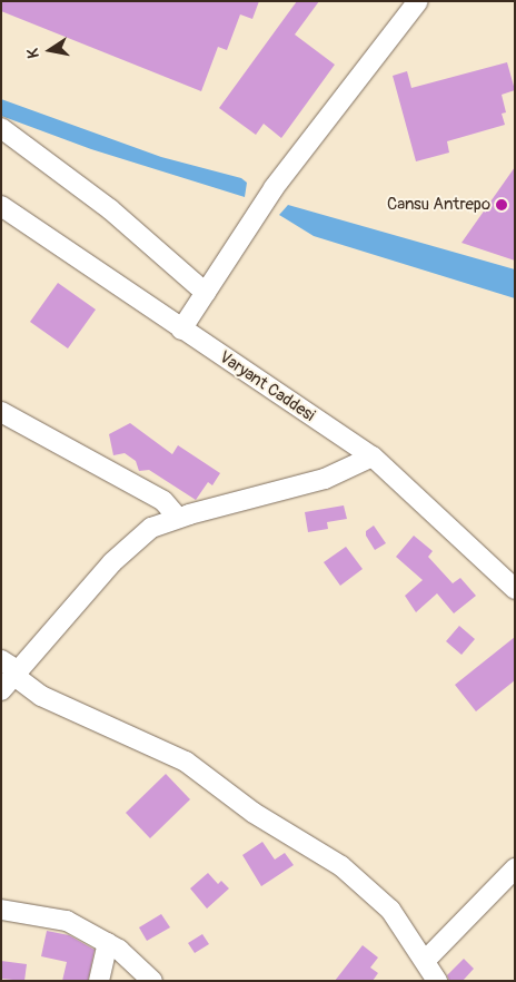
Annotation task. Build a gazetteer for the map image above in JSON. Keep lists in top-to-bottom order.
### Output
{
  "streets": {
    "street": ["Varyant Caddesi"]
  },
  "places": ["Cansu Antrepo"],
  "north": "left"
}
